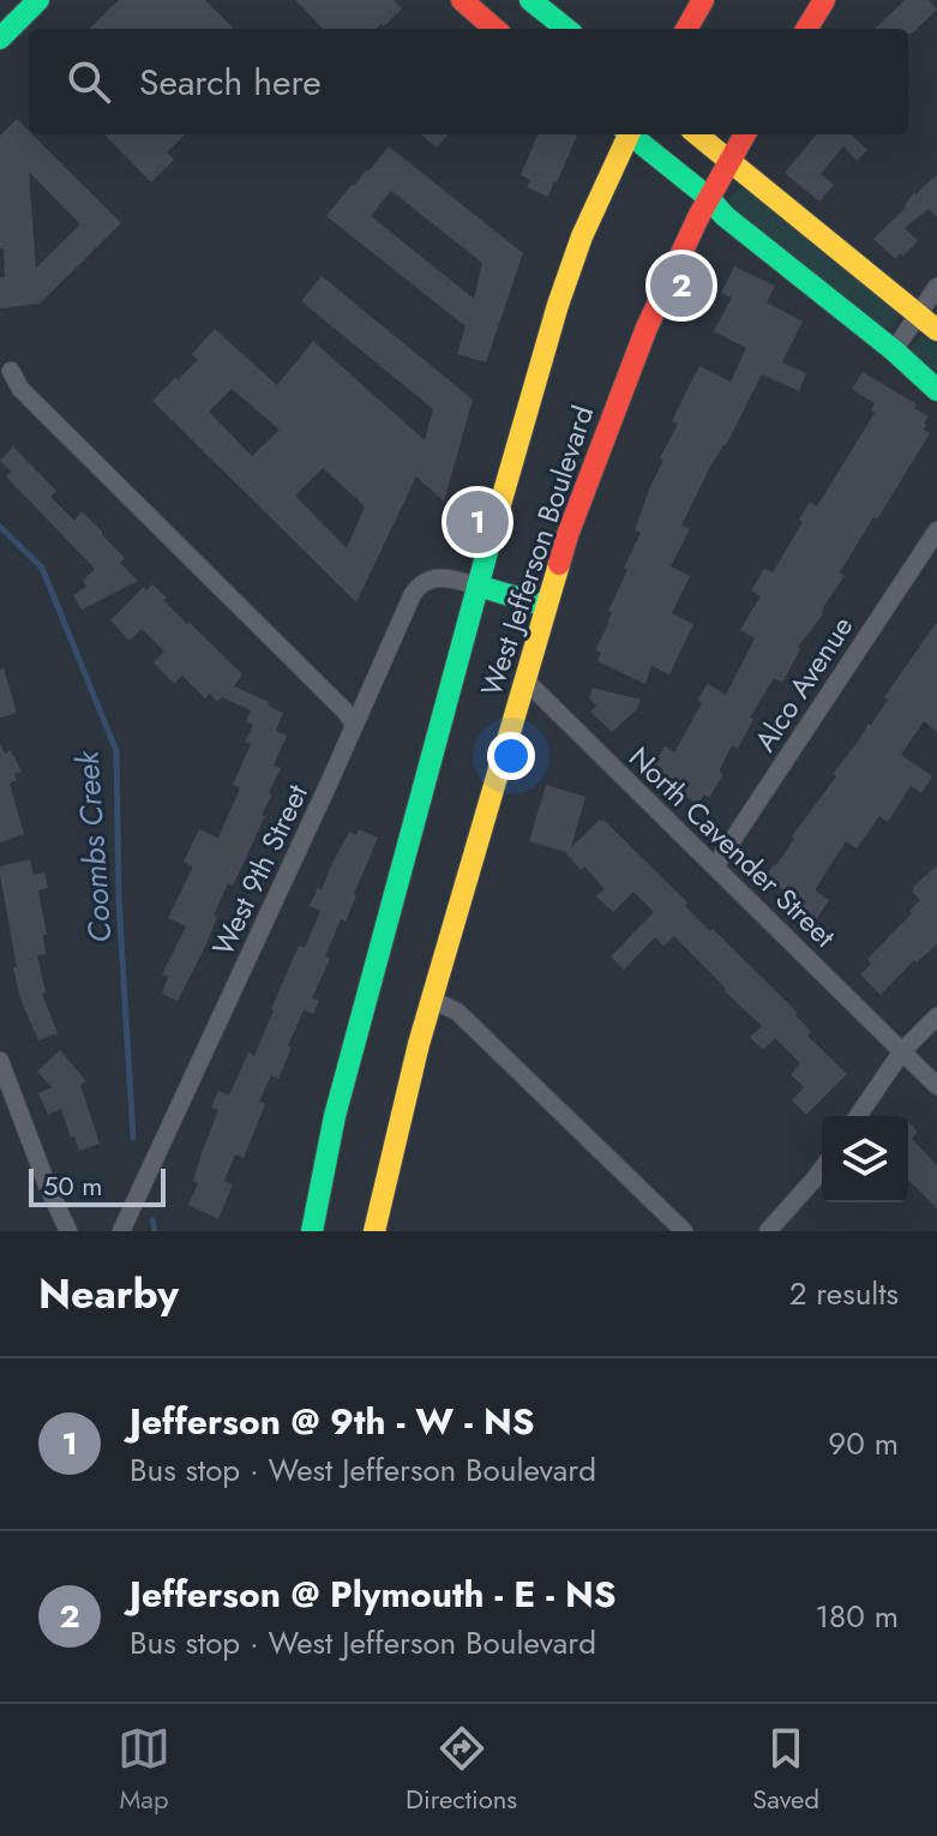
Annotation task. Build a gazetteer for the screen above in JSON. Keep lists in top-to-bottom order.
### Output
{
  "streets": {
    "main road": ["West Jefferson Boulevard"],
    "street": ["Alco Avenue", "North Cavender Street", "West 9th Street"]
  },
  "crossings": [
    ["West Jefferson Boulevard", "North Cavender Street"],
    ["West Jefferson Boulevard", "West 9th Street"],
    ["Alco Avenue", "North Cavender Street"]
  ],
  "water": ["Coombs Creek"],
  "scale_bar": "50 m",
  "page": {
    "search": "Search here",
    "pins": ["2", "1"],
    "scale": "50 m",
    "heading": ["Nearby", "2 results"],
    "list": [
      {
        "mark": "1",
        "name": "Jefferson @ 9th - W - NS",
        "note": "Bus stop · West Jefferson Boulevard",
        "value": "90 m"
      },
      {
        "mark": "2",
        "name": "Jefferson @ Plymouth - E - NS",
        "note": "Bus stop · West Jefferson Boulevard",
        "value": "180 m"
      }
    ],
    "nav": ["Map", "Directions", "Saved"]
  }
}
